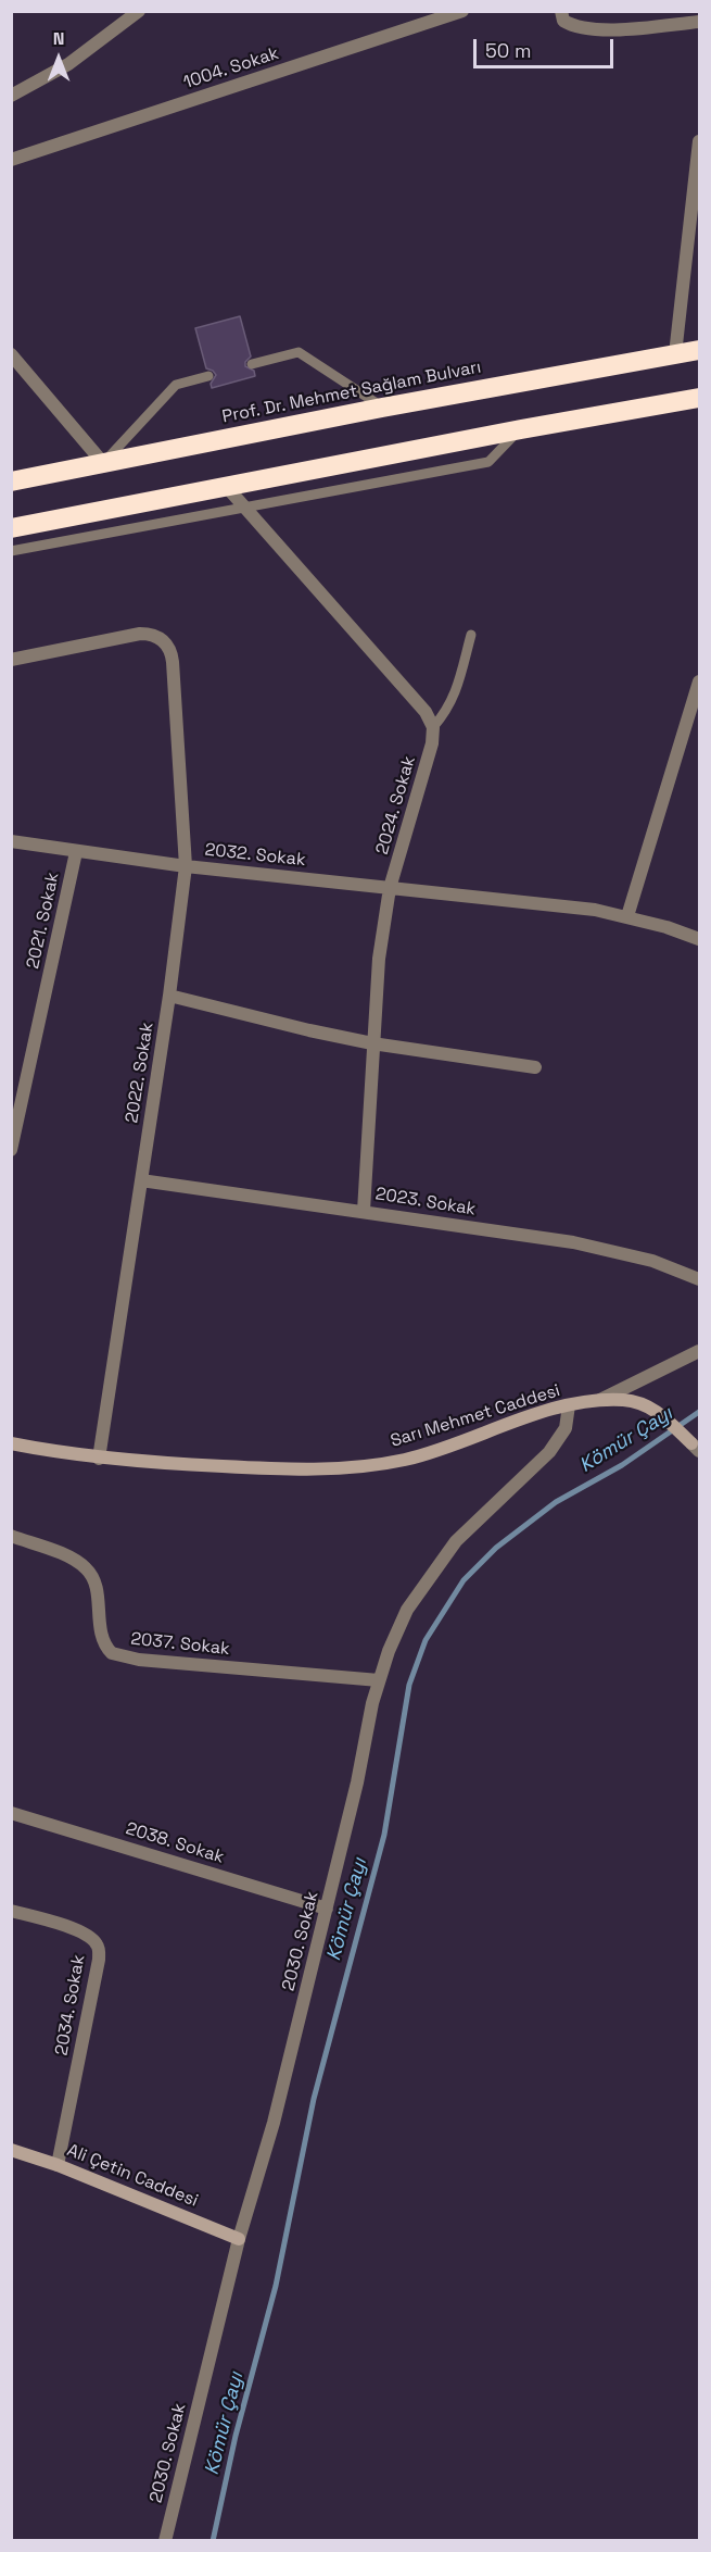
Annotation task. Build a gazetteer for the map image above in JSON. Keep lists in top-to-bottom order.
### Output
{
  "streets": {
    "highway": ["Prof. Dr. Mehmet Sağlam Bulvarı"],
    "street": [
      "1004. Sokak",
      "2024. Sokak",
      "2032. Sokak",
      "2021. Sokak",
      "2022. Sokak",
      "2023. Sokak",
      "Sarı Mehmet Caddesi",
      "2037. Sokak",
      "2038. Sokak",
      "2030. Sokak",
      "2034. Sokak",
      "Ali Çetin Caddesi"
    ]
  },
  "crossings": [
    ["2024. Sokak", "2032. Sokak"],
    ["2024. Sokak", "2023. Sokak"],
    ["2032. Sokak", "2022. Sokak"],
    ["2022. Sokak", "2023. Sokak"],
    ["2022. Sokak", "Sarı Mehmet Caddesi"],
    ["Sarı Mehmet Caddesi", "2030. Sokak"],
    ["2037. Sokak", "2030. Sokak"],
    ["2038. Sokak", "2030. Sokak"],
    ["2030. Sokak", "Ali Çetin Caddesi"],
    ["2034. Sokak", "Ali Çetin Caddesi"]
  ],
  "water": ["Kömür Çayı"],
  "scale_bar": "50 m",
  "north": "top"
}
